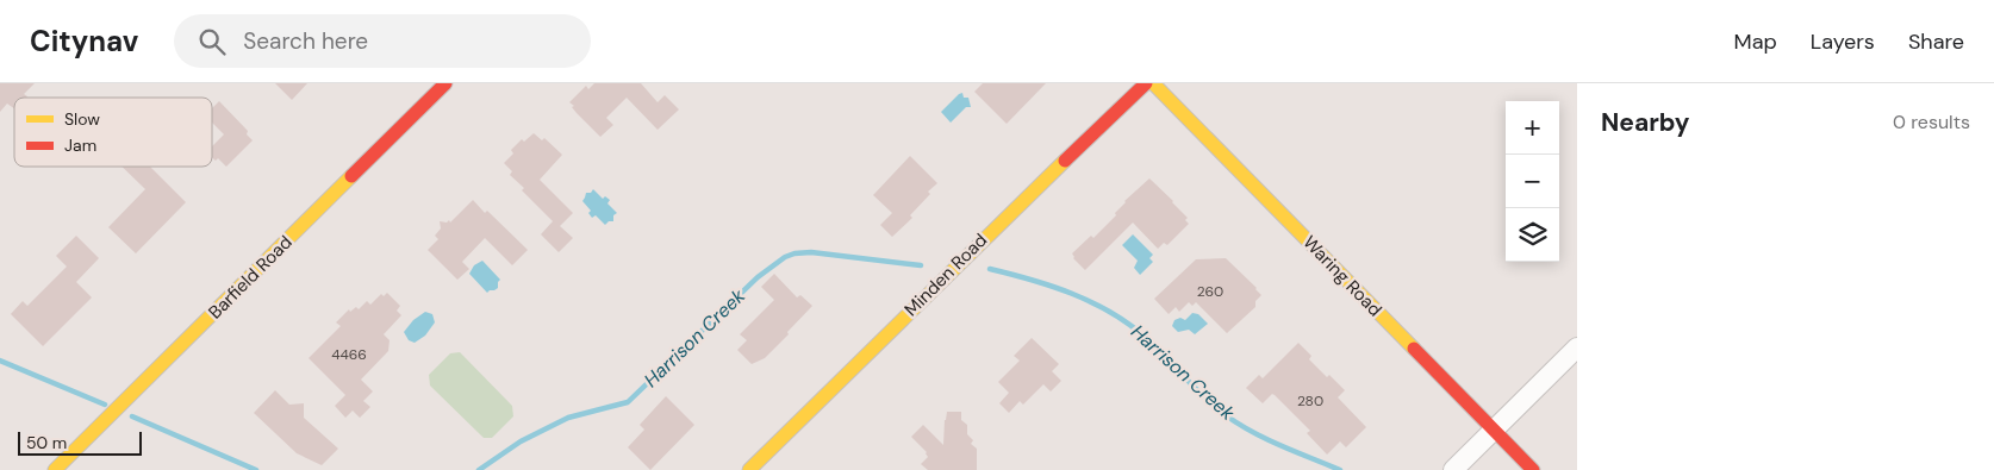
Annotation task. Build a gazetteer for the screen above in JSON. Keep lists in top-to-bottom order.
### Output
{
  "streets": {
    "street": ["Minden Road", "Waring Road", "Barfield Road"]
  },
  "water": ["Harrison Creek"],
  "house_numbers": ["260", "4466", "280"],
  "legend": ["Slow", "Jam"],
  "scale_bar": "50 m",
  "page": {
    "header": "Citynav",
    "search": "Search here",
    "nav": ["Map", "Layers", "Share"],
    "heading": ["Nearby", "0 results"],
    "map_buttons": ["+", "−"],
    "scale": "50 m"
  }
}
